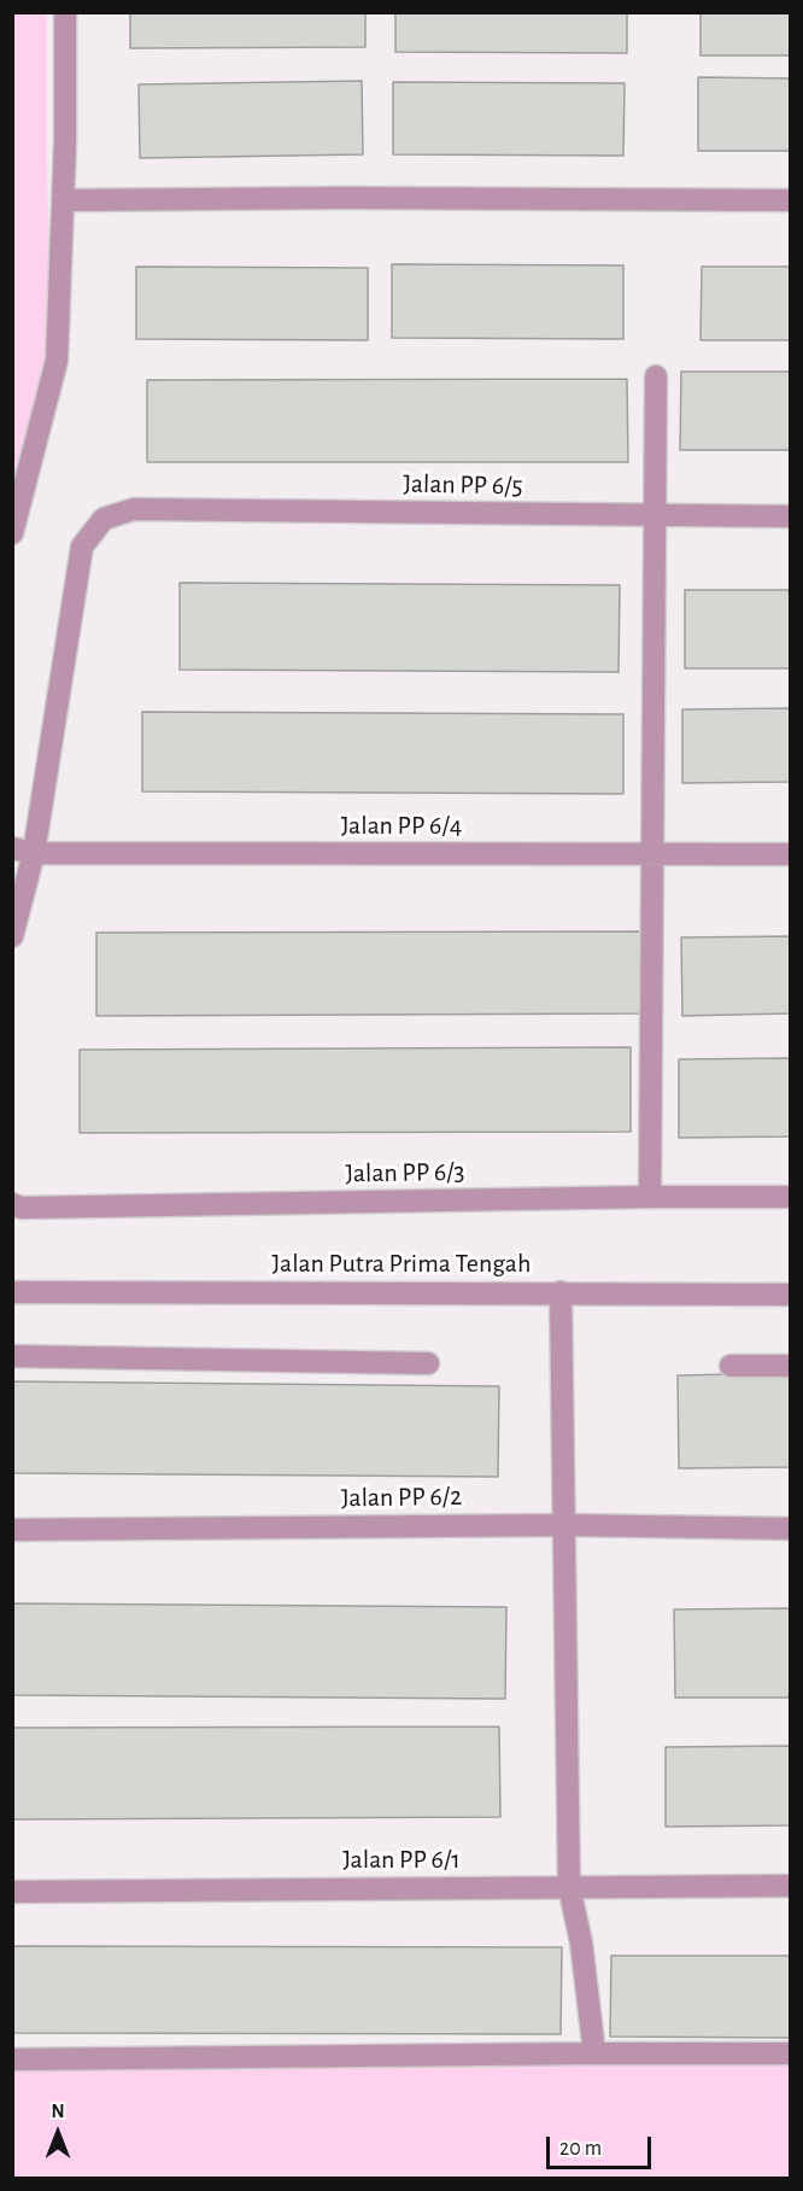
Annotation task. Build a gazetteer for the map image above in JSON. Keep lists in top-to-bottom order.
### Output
{
  "streets": {
    "street": [
      "Jalan PP 6/5",
      "Jalan PP 6/4",
      "Jalan PP 6/3",
      "Jalan Putra Prima Tengah",
      "Jalan PP 6/2",
      "Jalan PP 6/1"
    ]
  },
  "crossings": [
    ["Jalan PP 6/5", "Jalan PP 6/4"]
  ],
  "scale_bar": "20 m",
  "north": "top"
}
